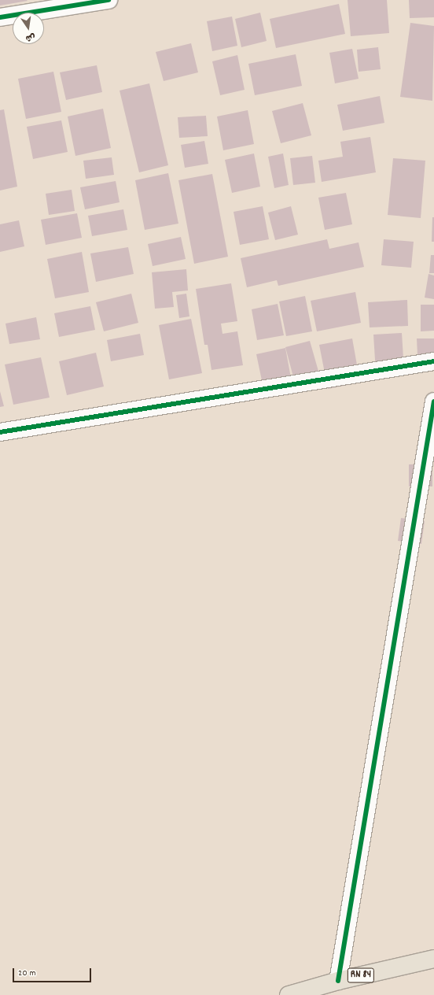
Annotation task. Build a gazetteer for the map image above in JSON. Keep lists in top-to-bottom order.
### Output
{
  "streets": {
    "main road": ["RN 84"]
  },
  "scale_bar": "20 m",
  "north": "bottom"
}
